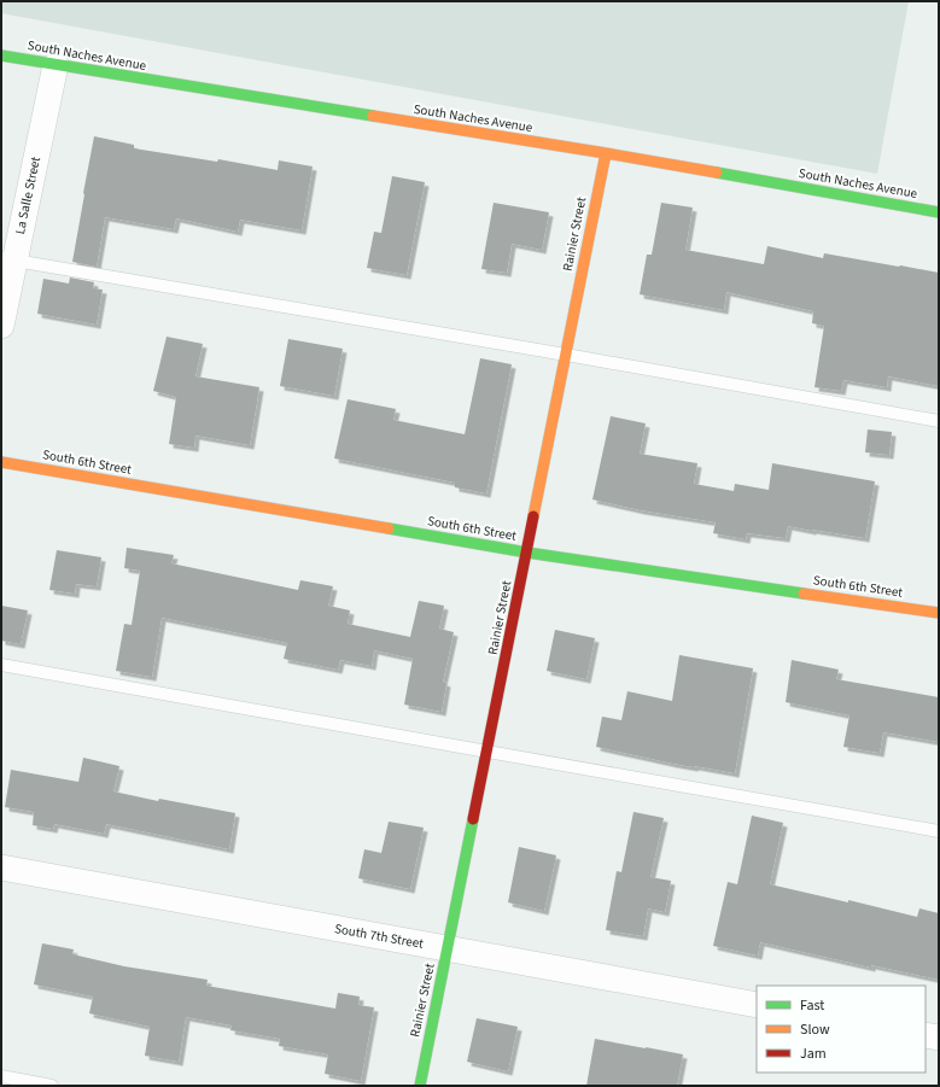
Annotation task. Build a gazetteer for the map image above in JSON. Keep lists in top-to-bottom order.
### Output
{
  "streets": {
    "street": [
      "South Naches Avenue",
      "La Salle Street",
      "Rainier Street",
      "South 6th Street",
      "South 7th Street"
    ]
  },
  "crossings": [
    ["South Naches Avenue", "La Salle Street"],
    ["South Naches Avenue", "Rainier Street"],
    ["Rainier Street", "South 6th Street"],
    ["Rainier Street", "South 7th Street"]
  ],
  "legend": ["Fast", "Slow", "Jam"]
}
